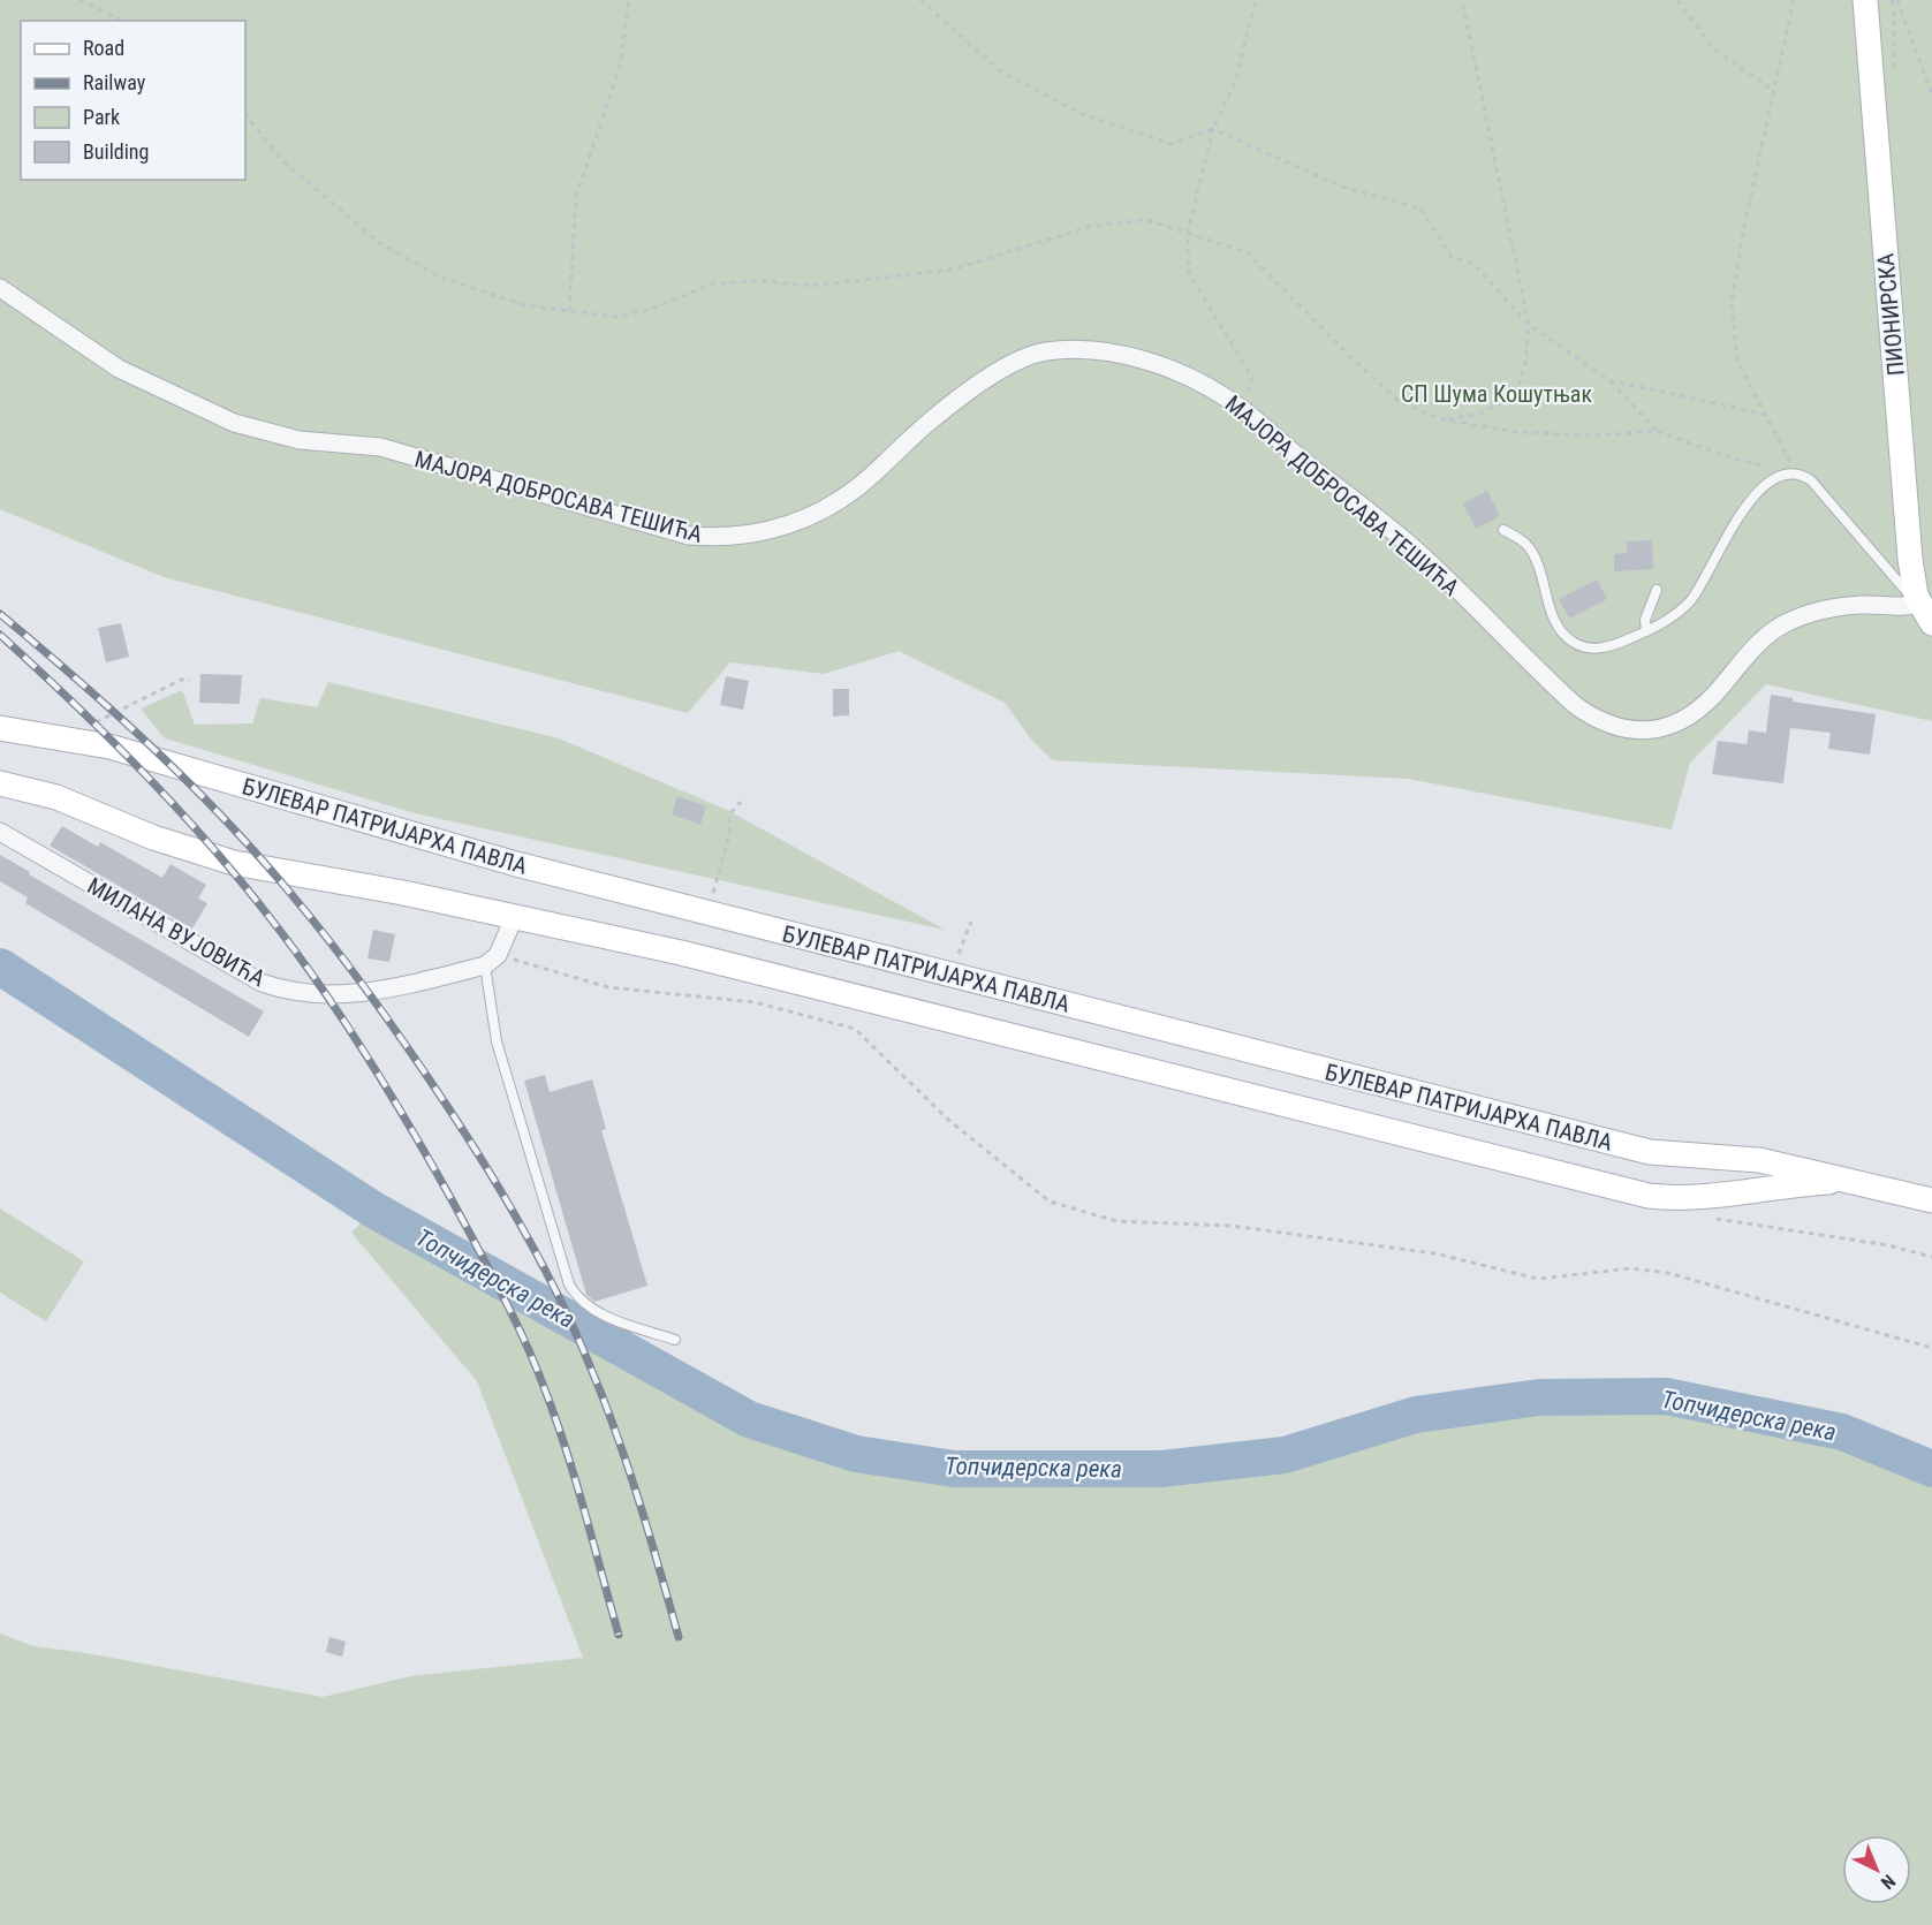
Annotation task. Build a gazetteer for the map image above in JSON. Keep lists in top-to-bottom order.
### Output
{
  "streets": {
    "main road": ["ПИОНИРСКА", "БУЛЕВАР ПАТРИЈАРХА ПАВЛА"],
    "street": ["МАЈОРА ДОБРОСАВА ТЕШИЋА", "МИЛАНА ВУЈОВИЋА"]
  },
  "crossings": [
    ["ПИОНИРСКА", "МАЈОРА ДОБРОСАВА ТЕШИЋА"]
  ],
  "water": ["Топчидерска река"],
  "parks": ["СП Шума Кошутњак"],
  "legend": [
    "Road",
    "Railway",
    "Park",
    "Building"
  ],
  "north": "bottom right"
}
